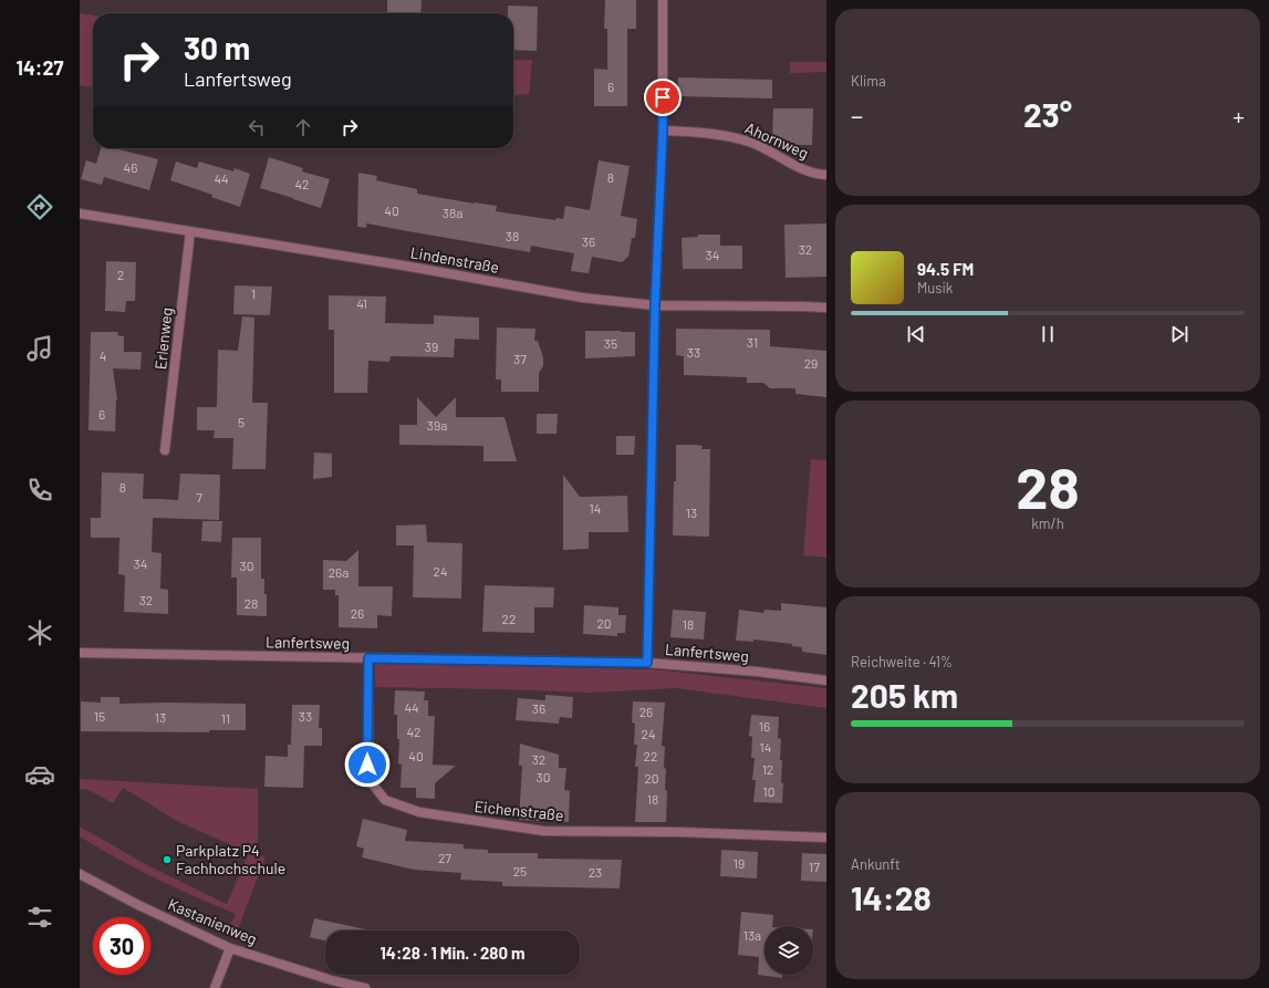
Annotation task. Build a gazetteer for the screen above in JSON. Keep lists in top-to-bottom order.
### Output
{
  "streets": {
    "street": [
      "Ahornweg",
      "Lindenstraße",
      "Erlenweg",
      "Lanfertsweg",
      "Eichenstraße",
      "Kastanienweg"
    ]
  },
  "crossings": [
    ["Lindenstraße", "Erlenweg"],
    ["Lanfertsweg", "Eichenstraße"]
  ],
  "places": ["Parkplatz P4 Fachhochschule"],
  "house_numbers": [
    "6",
    "46",
    "8",
    "44",
    "42",
    "40",
    "38a",
    "38",
    "36",
    "32",
    "34",
    "2",
    "1",
    "41",
    "31",
    "35",
    "39",
    "33",
    "4",
    "37",
    "29",
    "6",
    "5",
    "39a",
    "8",
    "7",
    "14",
    "13",
    "34",
    "30",
    "24",
    "26a",
    "32",
    "28",
    "26",
    "22",
    "20",
    "18",
    "44",
    "36",
    "26",
    "15",
    "33",
    "13",
    "11",
    "16",
    "42",
    "24",
    "14",
    "40",
    "22",
    "32",
    "12",
    "30",
    "20",
    "10",
    "18",
    "27",
    "19",
    "17",
    "25",
    "23",
    "13a"
  ],
  "page": {
    "tabs": "14:27",
    "tile": [
      "Klima",
      ["28", "km/h"],
      ["Reichweite · 41%", "205 km"],
      ["Ankunft", "14:28"]
    ],
    "turn": ["30 m", "Lanfertsweg"],
    "heat": ["−", "23°", "+"],
    "song": ["94.5 FM", "Musik"],
    "limit": "30",
    "trip": "14:28 · 1 Min. · 280 m"
  }
}
